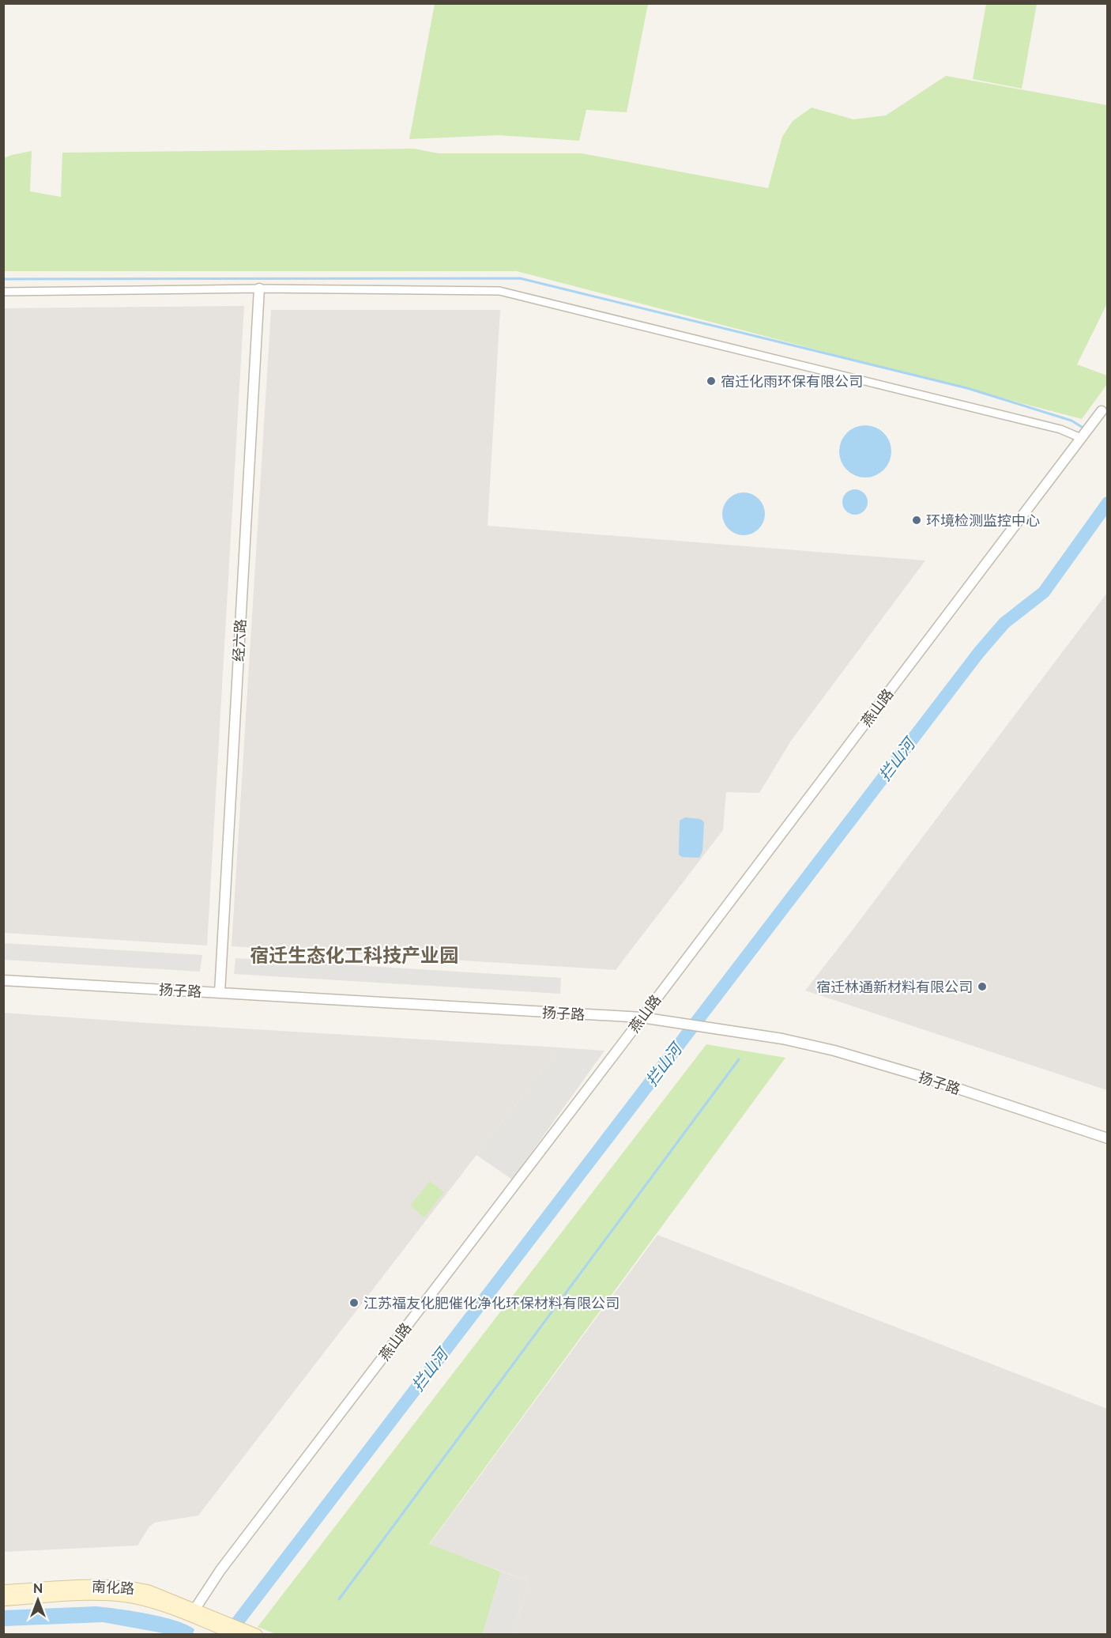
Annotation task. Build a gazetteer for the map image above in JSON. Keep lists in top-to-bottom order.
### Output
{
  "streets": {
    "main road": ["南化路"],
    "street": ["经六路", "燕山路", "扬子路"]
  },
  "crossings": [
    ["经六路", "扬子路"],
    ["燕山路", "扬子路"],
    ["燕山路", "南化路"]
  ],
  "districts": ["宿迁生态化工科技产业园"],
  "water": ["拦山河"],
  "places": [
    "宿迁化雨环保有限公司",
    "环境检测监控中心",
    "宿迁林通新材料有限公司",
    "江苏福友化肥催化净化环保材料有限公司"
  ],
  "north": "top"
}
